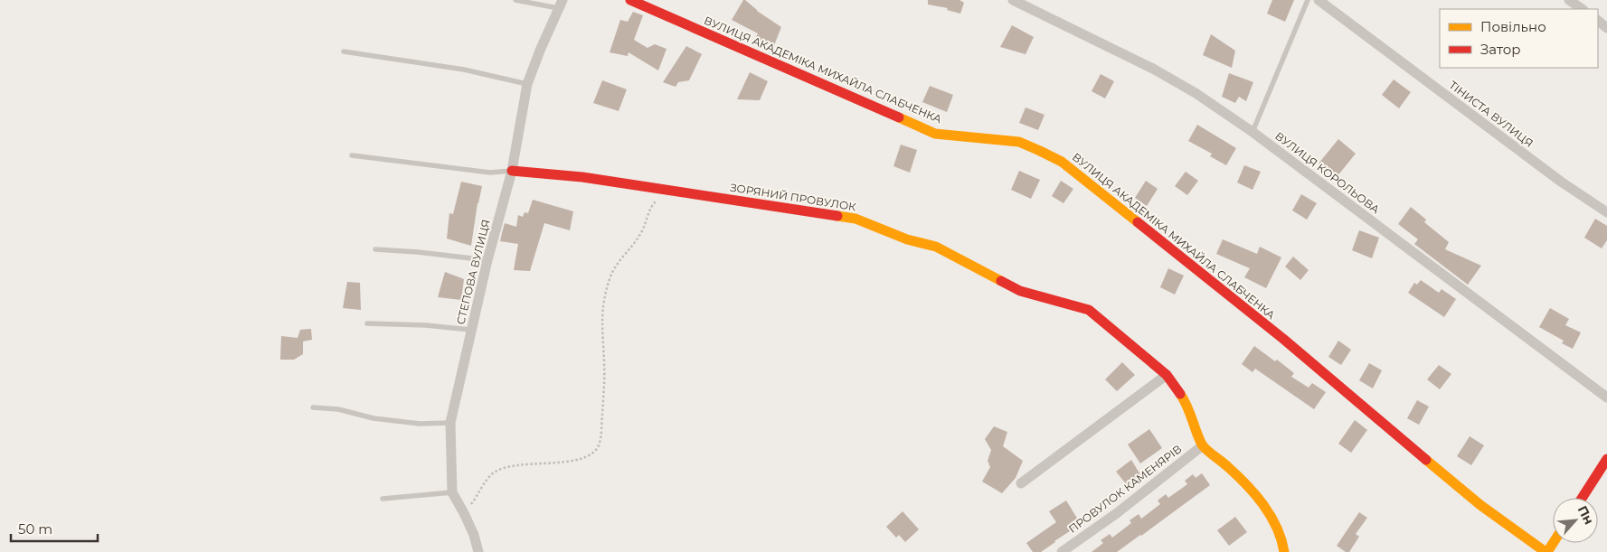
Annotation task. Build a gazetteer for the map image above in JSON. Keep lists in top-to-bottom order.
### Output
{
  "streets": {
    "street": [
      "ВУЛИЦЯ АКАДЕМІКА МИХАЙЛА СЛАБЧЕНКА",
      "ТІНИСТА ВУЛИЦЯ",
      "ВУЛИЦЯ КОРОЛЬОВА",
      "ЗОРЯНИЙ ПРОВУЛОК",
      "СТЕПОВА ВУЛИЦЯ",
      "ПРОВУЛОК КАМЕНЯРІВ"
    ]
  },
  "crossings": [
    ["ЗОРЯНИЙ ПРОВУЛОК", "СТЕПОВА ВУЛИЦЯ"],
    ["ЗОРЯНИЙ ПРОВУЛОК", "ПРОВУЛОК КАМЕНЯРІВ"]
  ],
  "legend": ["Повільно", "Затор"],
  "scale_bar": "50 m",
  "north": "top right"
}
